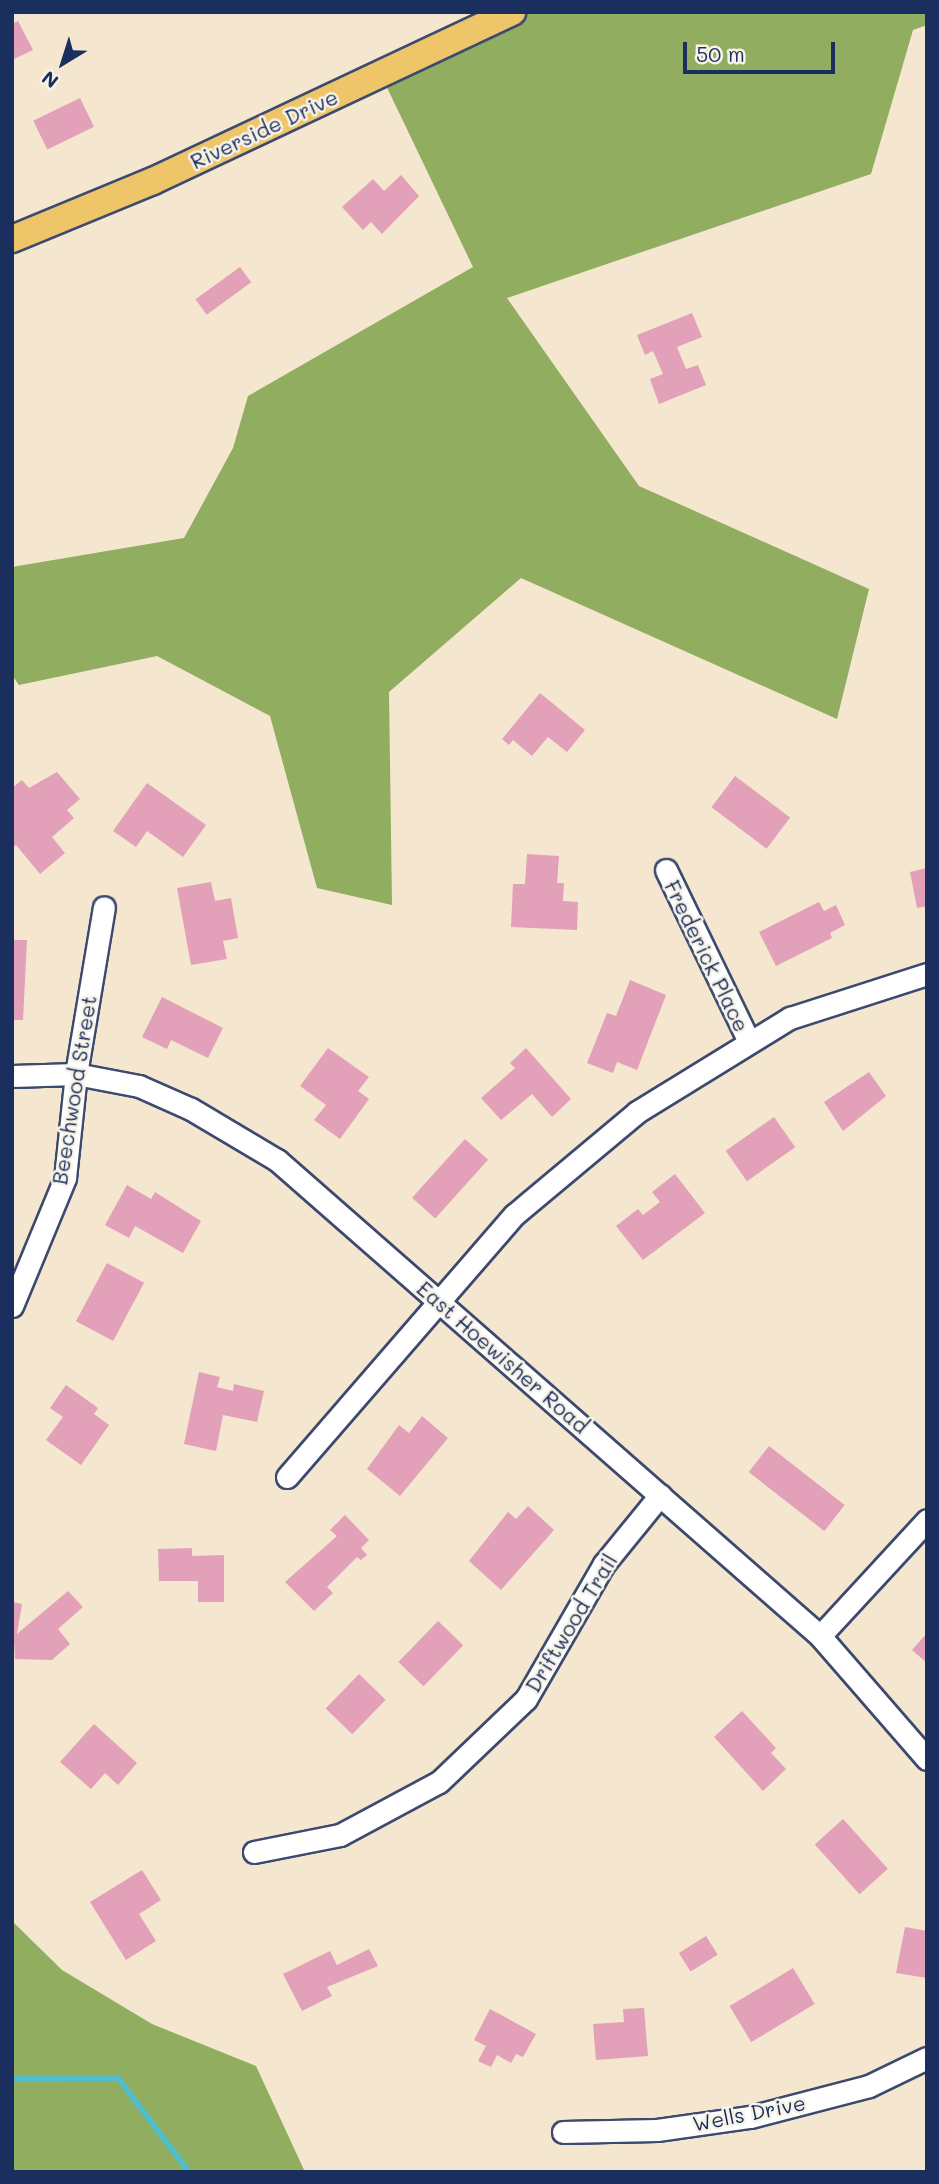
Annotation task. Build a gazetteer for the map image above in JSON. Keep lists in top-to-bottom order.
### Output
{
  "streets": {
    "main road": ["Riverside Drive"],
    "street": [
      "Frederick Place",
      "Beechwood Street",
      "East Hoewisher Road",
      "Driftwood Trail",
      "Wells Drive"
    ]
  },
  "crossings": [
    ["Beechwood Street", "East Hoewisher Road"],
    ["East Hoewisher Road", "Driftwood Trail"]
  ],
  "scale_bar": "50 m",
  "north": "bottom left"
}
